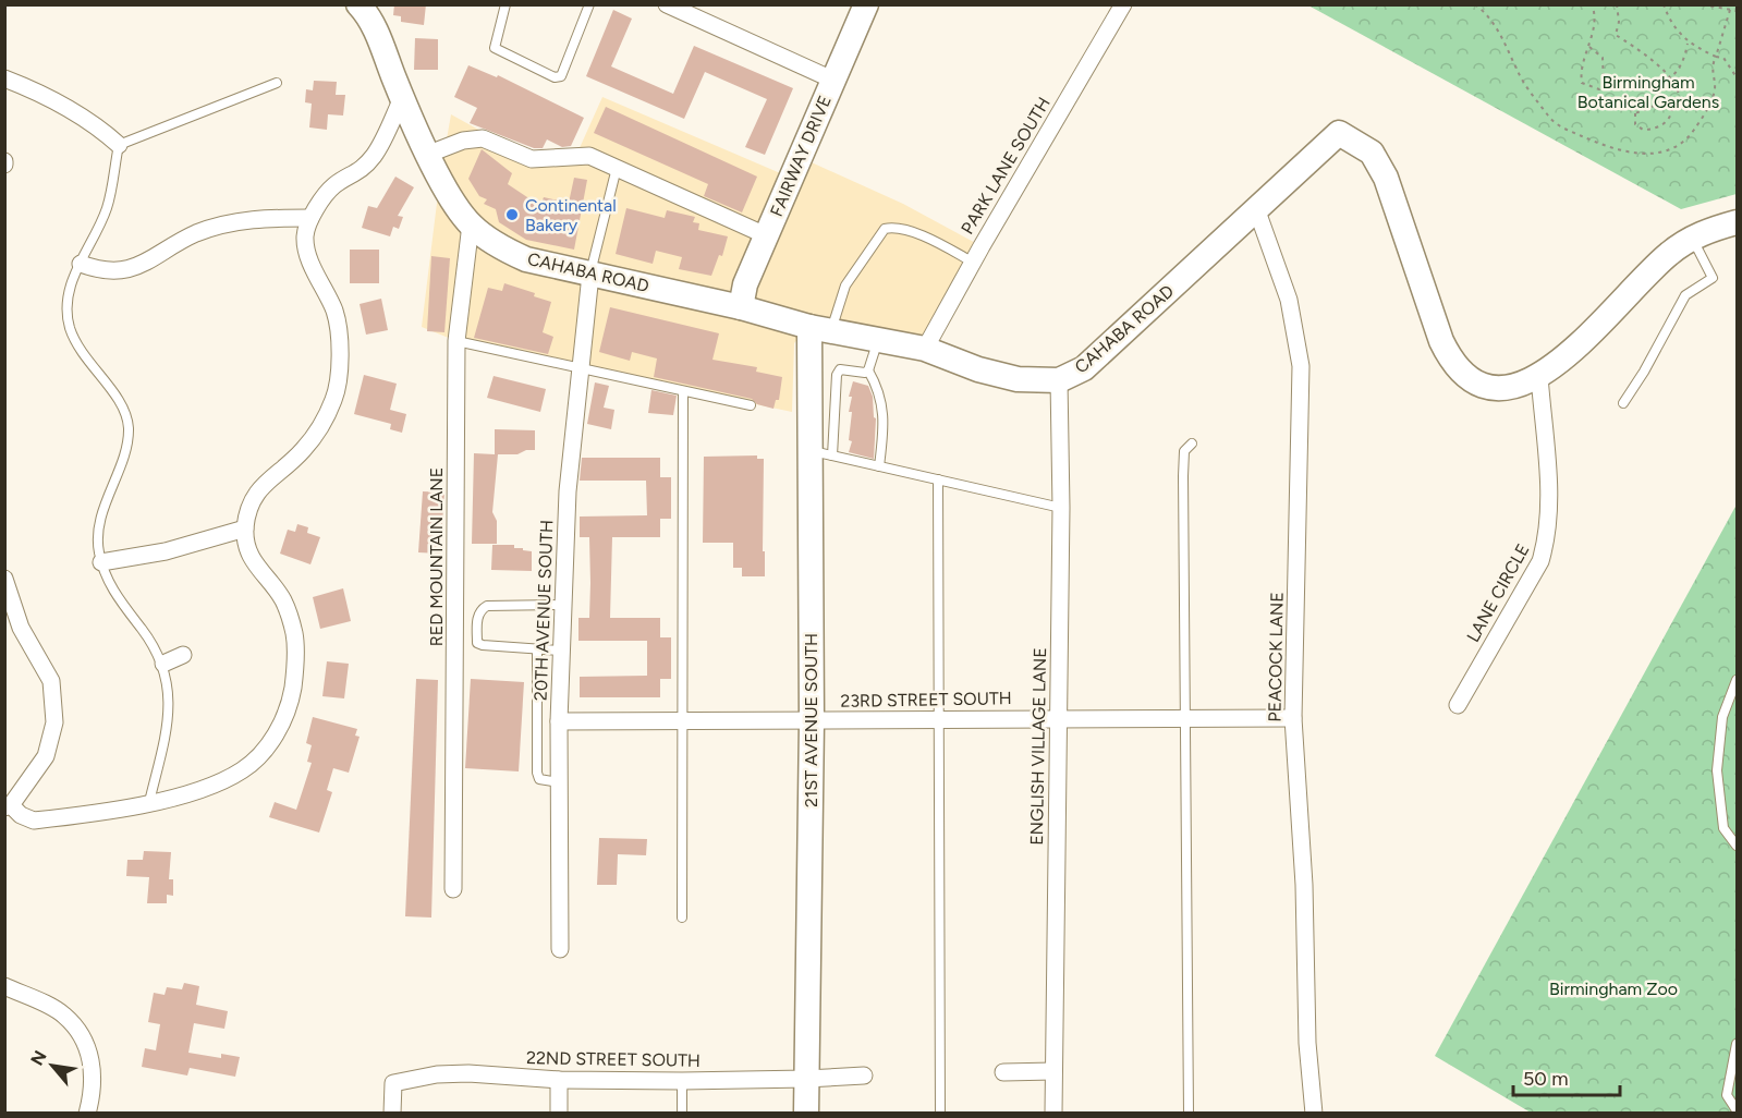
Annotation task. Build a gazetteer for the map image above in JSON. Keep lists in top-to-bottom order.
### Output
{
  "streets": {
    "street": [
      "FAIRWAY DRIVE",
      "PARK LANE SOUTH",
      "CAHABA ROAD",
      "RED MOUNTAIN LANE",
      "LANE CIRCLE",
      "20TH AVENUE SOUTH",
      "PEACOCK LANE",
      "23RD STREET SOUTH",
      "21ST AVENUE SOUTH",
      "ENGLISH VILLAGE LANE",
      "22ND STREET SOUTH"
    ]
  },
  "crossings": [
    ["FAIRWAY DRIVE", "CAHABA ROAD"],
    ["PARK LANE SOUTH", "CAHABA ROAD"],
    ["CAHABA ROAD", "RED MOUNTAIN LANE"],
    ["CAHABA ROAD", "LANE CIRCLE"],
    ["CAHABA ROAD", "20TH AVENUE SOUTH"],
    ["CAHABA ROAD", "PEACOCK LANE"],
    ["CAHABA ROAD", "21ST AVENUE SOUTH"],
    ["CAHABA ROAD", "ENGLISH VILLAGE LANE"],
    ["20TH AVENUE SOUTH", "23RD STREET SOUTH"],
    ["PEACOCK LANE", "23RD STREET SOUTH"],
    ["23RD STREET SOUTH", "21ST AVENUE SOUTH"],
    ["23RD STREET SOUTH", "ENGLISH VILLAGE LANE"],
    ["21ST AVENUE SOUTH", "22ND STREET SOUTH"]
  ],
  "parks": ["Birmingham Botanical Gardens", "Birmingham Zoo"],
  "places": ["Continental Bakery"],
  "scale_bar": "50 m",
  "north": "top left"
}
